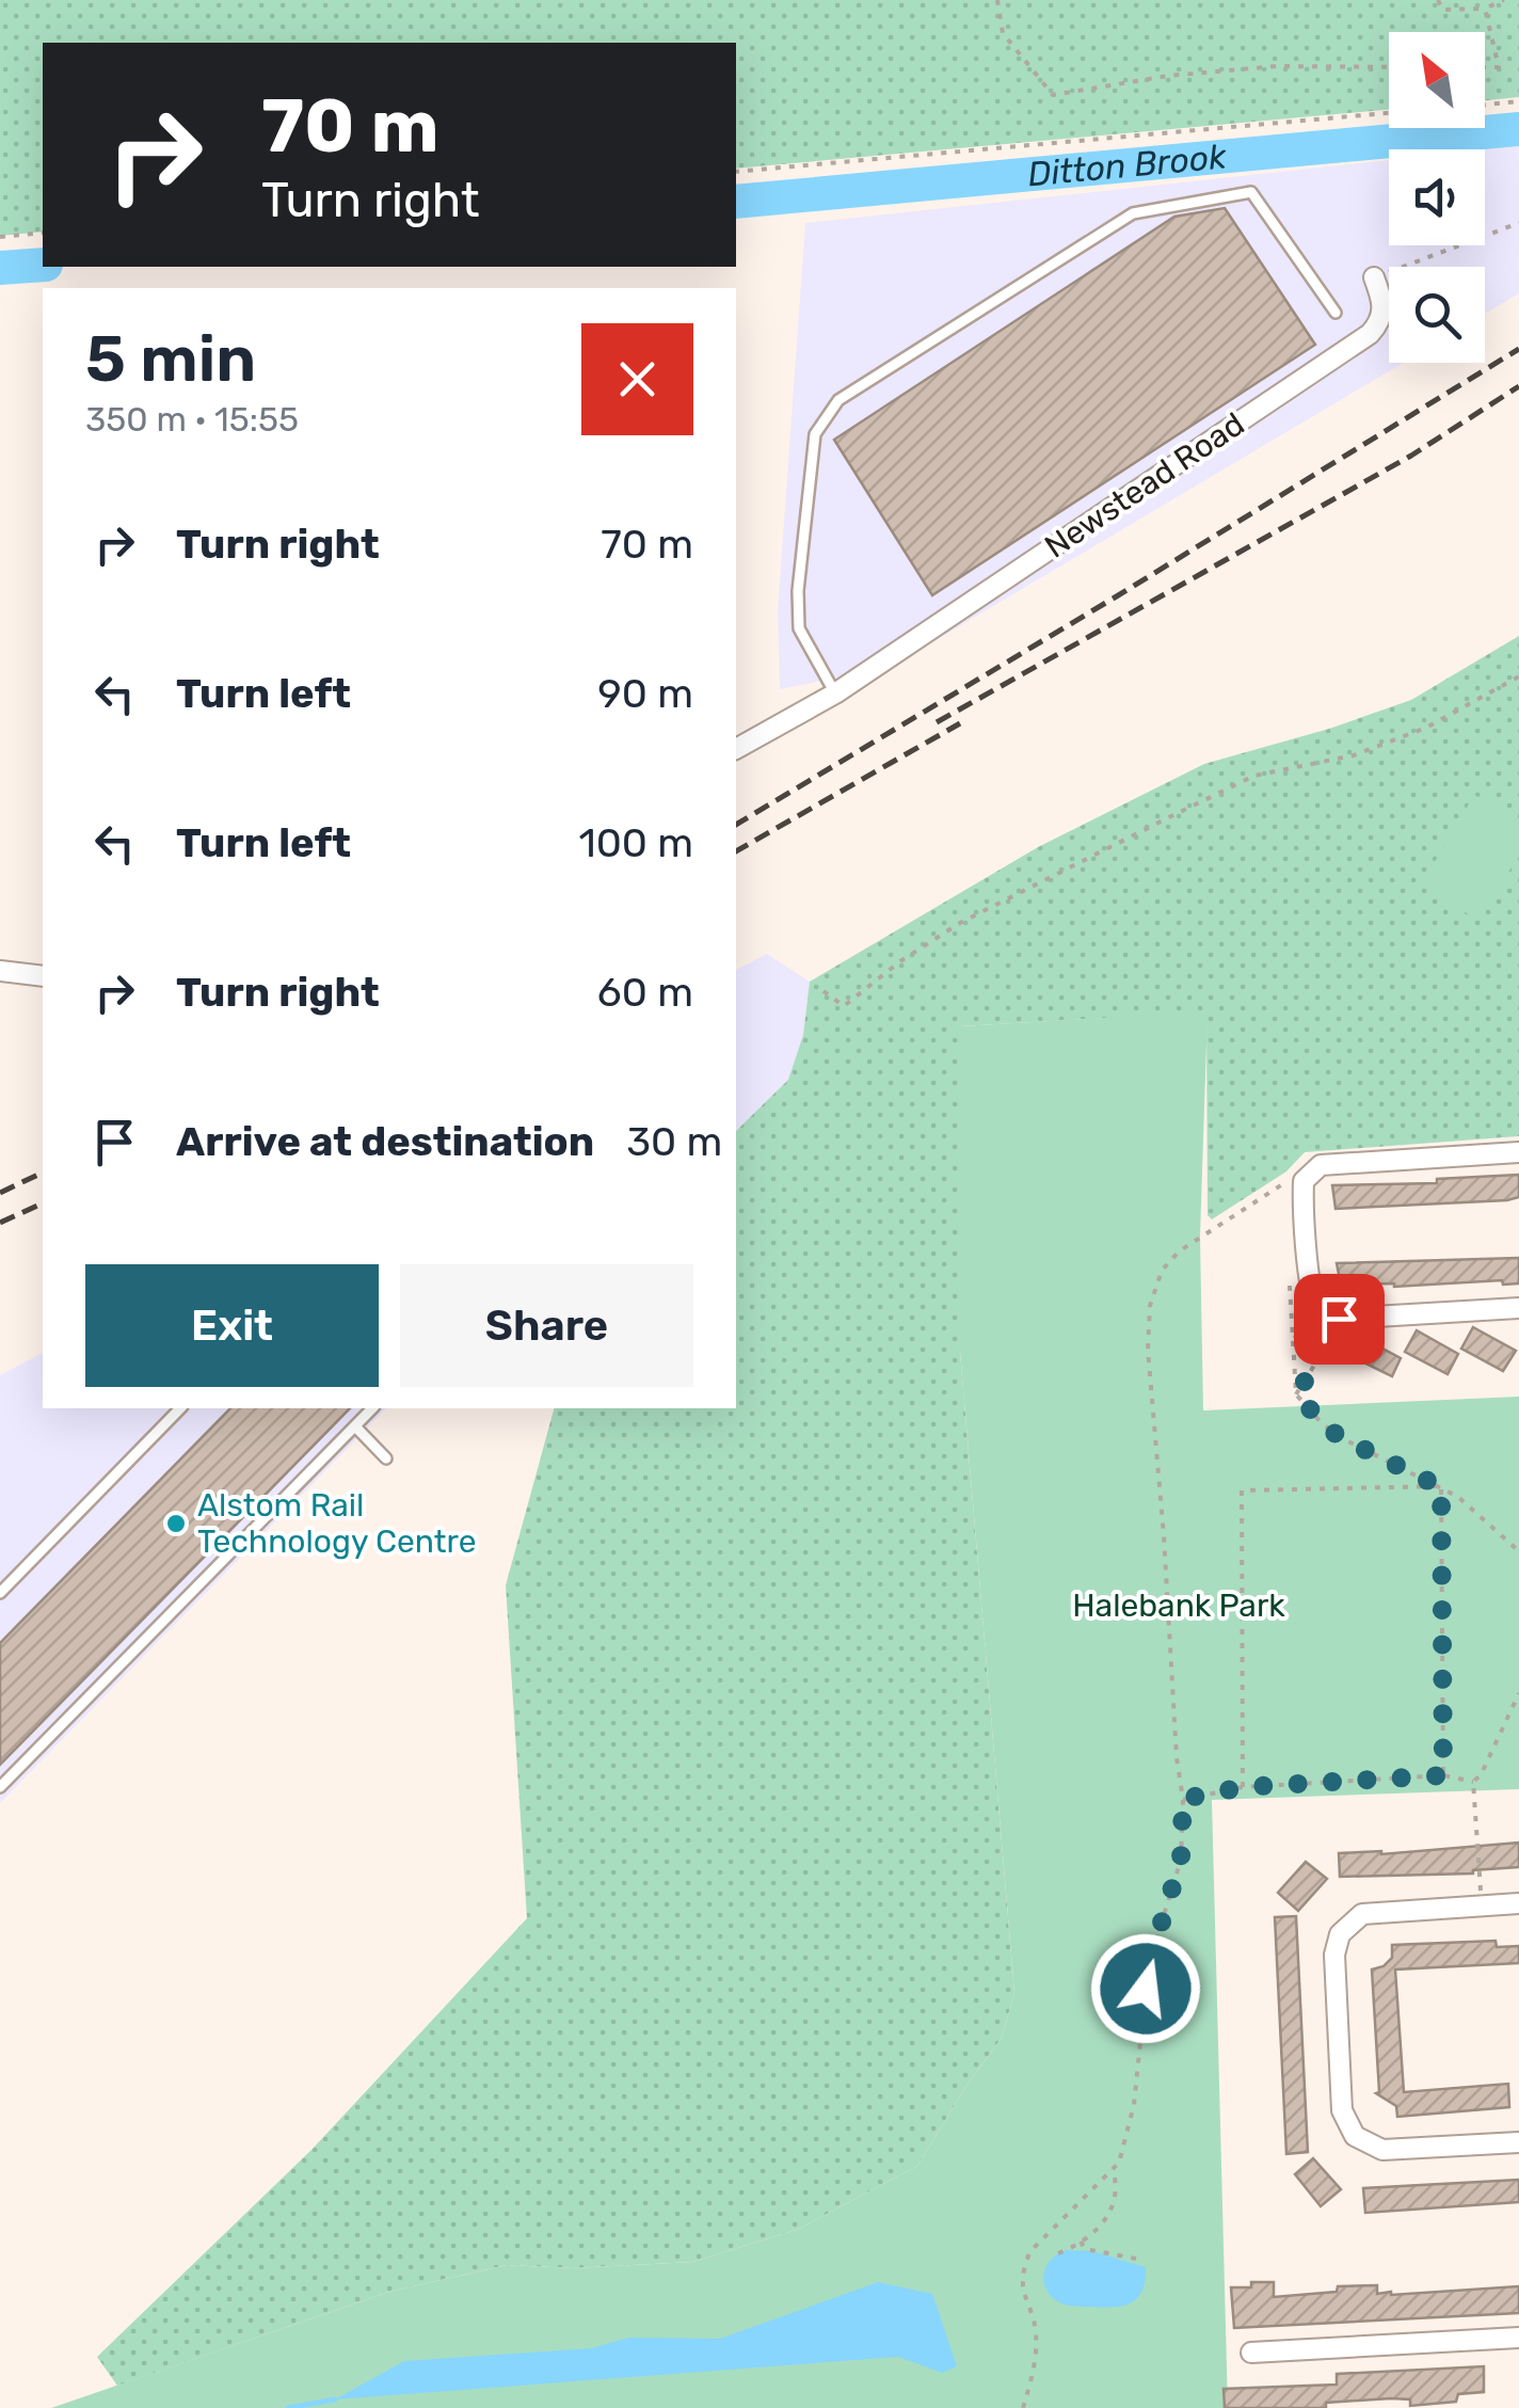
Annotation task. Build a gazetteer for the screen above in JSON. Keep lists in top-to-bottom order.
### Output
{
  "streets": {
    "street": ["Newstead Road"]
  },
  "water": ["Ditton Brook"],
  "parks": ["Halebank Park"],
  "places": ["Alstom Rail Technology Centre"],
  "north": "top left",
  "page": {
    "turn": ["70 m", "Turn right"],
    "heading": ["5 min", "350 m · 15:55"],
    "list": [
      {
        "name": "Turn right",
        "value": "70 m"
      },
      {
        "name": "Turn left",
        "value": "90 m"
      },
      {
        "name": "Turn left",
        "value": "100 m"
      },
      {
        "name": "Turn right",
        "value": "60 m"
      },
      {
        "name": "Arrive at destination",
        "value": "30 m"
      }
    ],
    "buttons": ["Exit", "Share"]
  }
}
